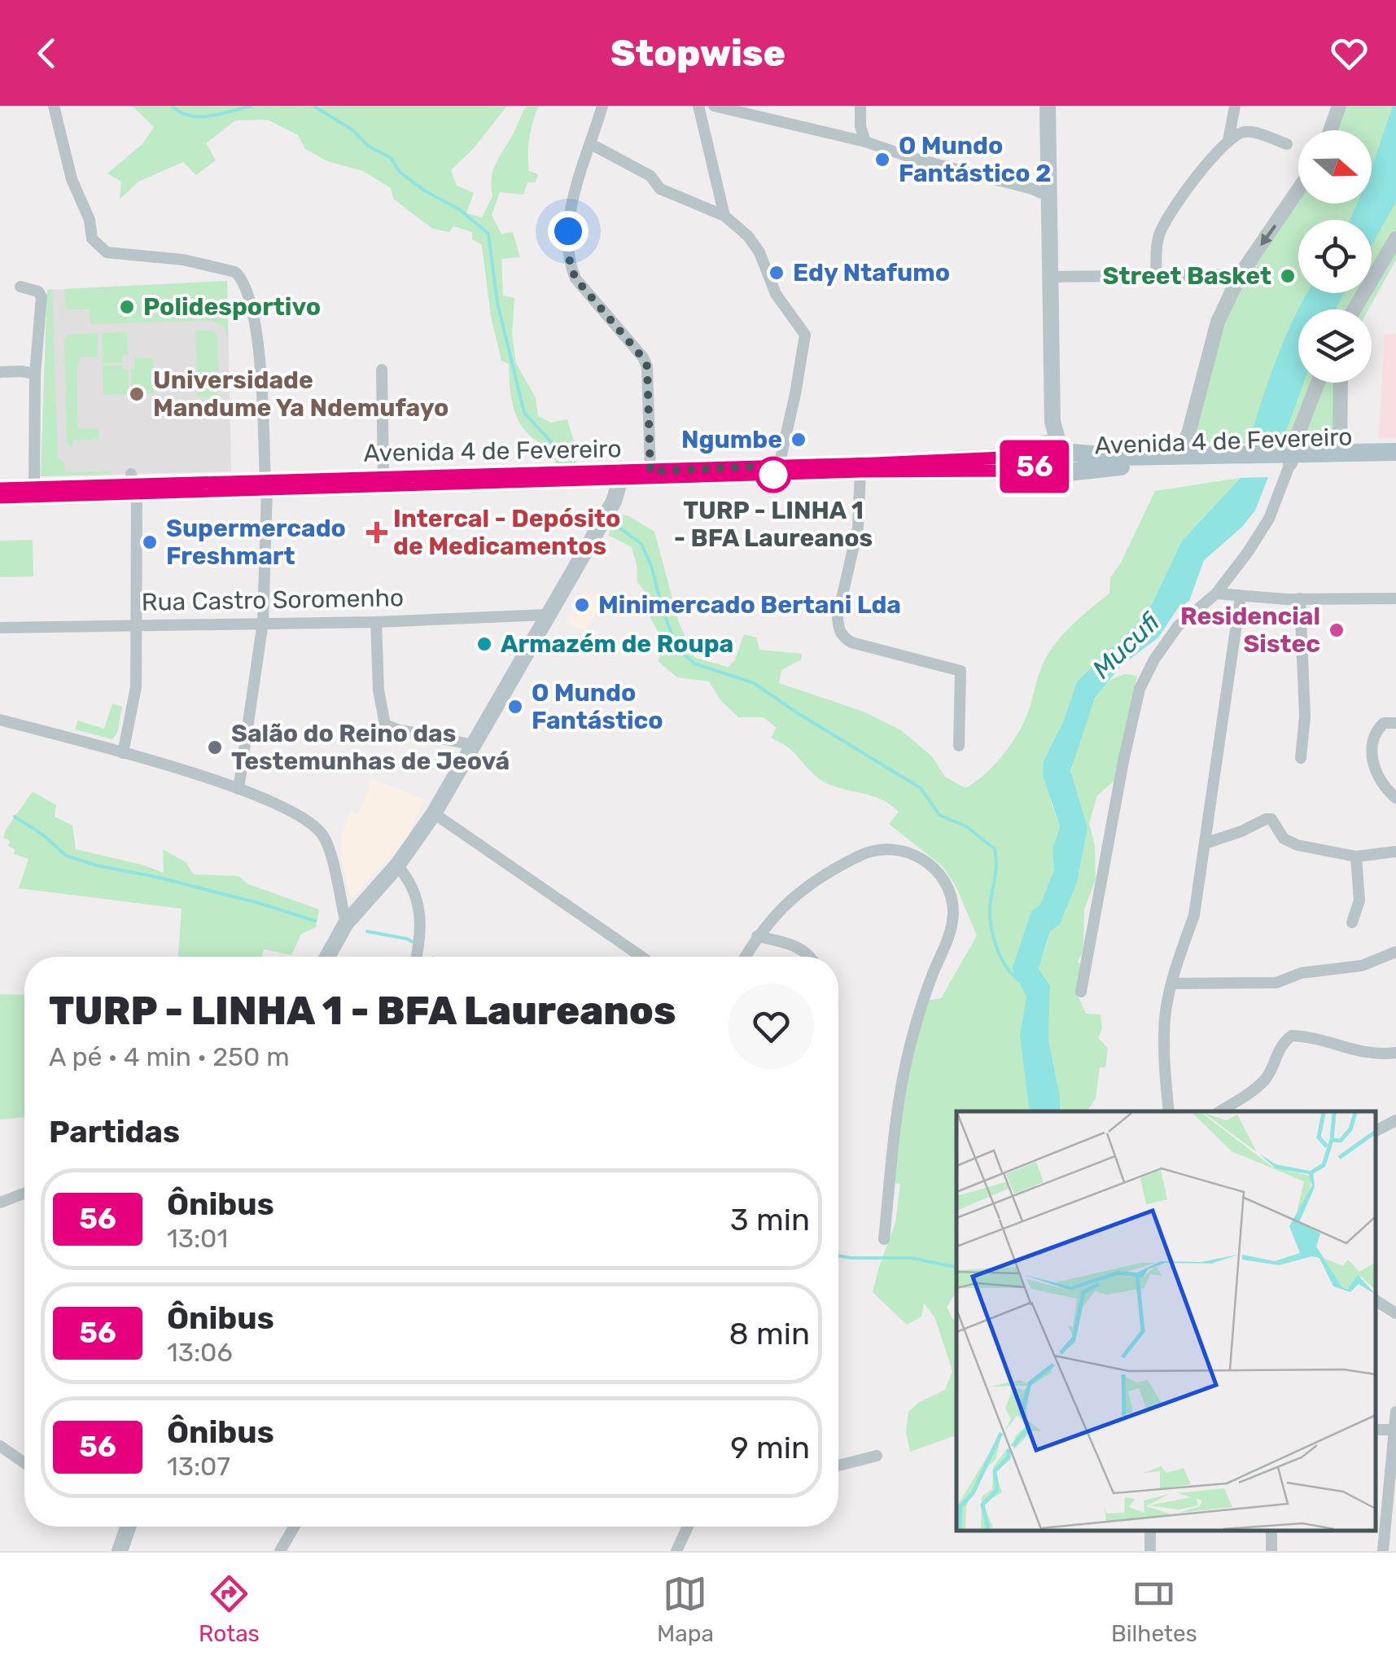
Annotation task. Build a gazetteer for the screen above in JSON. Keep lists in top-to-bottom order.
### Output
{
  "streets": {
    "main road": ["Avenida 4 de Fevereiro"],
    "street": ["Rua Castro Soromenho"]
  },
  "water": ["Mucufi"],
  "places": {
    "other": [
      "O Mundo Fantástico 2",
      "Edy Ntafumo",
      "Street Basket",
      "Polidesportivo",
      "Universidade Mandume Ya Ndemufayo",
      "Ngumbe",
      "TURP - LINHA 1 - BFA Laureanos",
      "Supermercado Freshmart",
      "Minimercado Bertani Lda",
      "Residencial Sistec",
      "Armazém de Roupa",
      "O Mundo Fantástico",
      "Salão do Reino das Testemunhas de Jeová"
    ],
    "health": ["Intercal - Depósito de Medicamentos"]
  },
  "lines": ["bus line 56"],
  "north": "right",
  "page": {
    "header": "Stopwise",
    "on_map": "56",
    "heading": [
      ["TURP - LINHA 1 - BFA Laureanos", "A pé · 4 min · 250 m"],
      "Partidas"
    ],
    "list": [
      {
        "mark": "56",
        "name": "Ônibus",
        "note": "13:01",
        "value": "3 min"
      },
      {
        "mark": "56",
        "name": "Ônibus",
        "note": "13:06",
        "value": "8 min"
      },
      {
        "mark": "56",
        "name": "Ônibus",
        "note": "13:07",
        "value": "9 min"
      }
    ],
    "tabs": ["Rotas", "Mapa", "Bilhetes"]
  }
}
